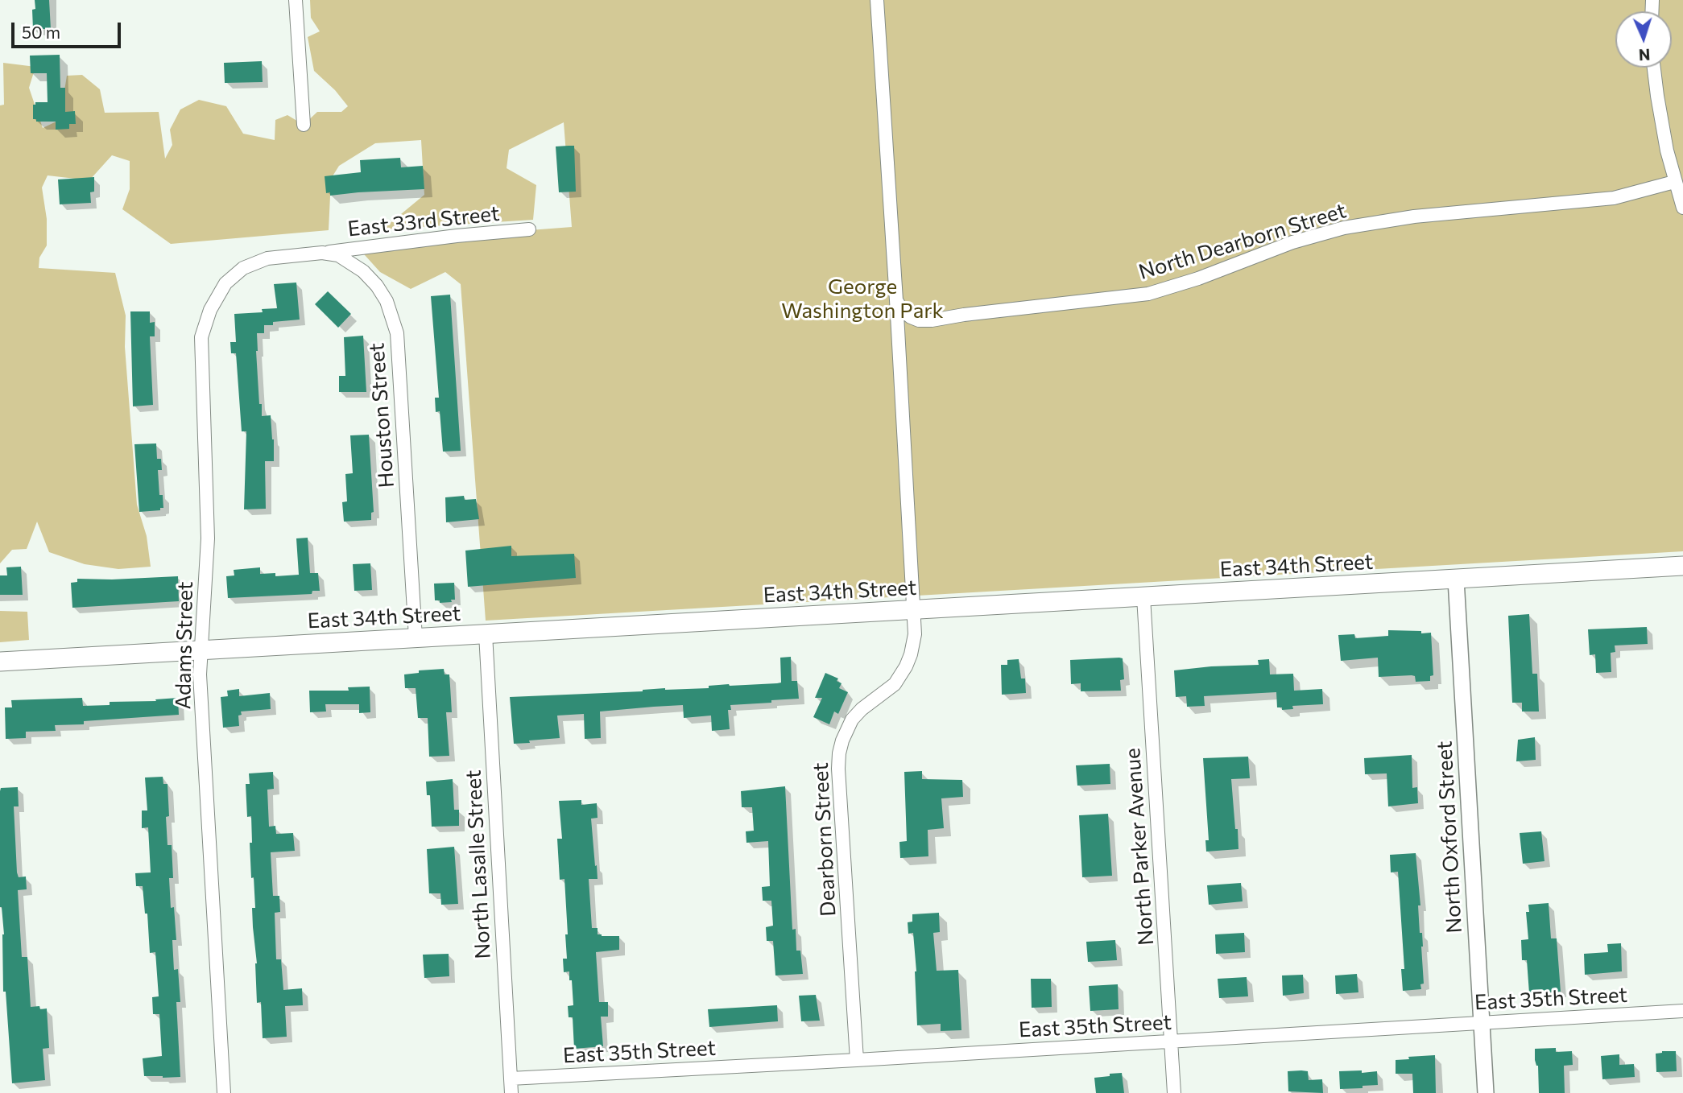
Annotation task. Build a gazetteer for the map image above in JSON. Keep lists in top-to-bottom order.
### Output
{
  "streets": {
    "main road": ["East 34th Street"],
    "street": [
      "East 33rd Street",
      "North Dearborn Street",
      "Houston Street",
      "Adams Street",
      "North Oxford Street",
      "Dearborn Street",
      "North Parker Avenue",
      "North Lasalle Street",
      "East 35th Street"
    ]
  },
  "crossings": [
    ["East 33rd Street", "Houston Street"],
    ["Houston Street", "East 34th Street"],
    ["Houston Street", "Adams Street"],
    ["East 34th Street", "Adams Street"],
    ["East 34th Street", "North Oxford Street"],
    ["East 34th Street", "Dearborn Street"],
    ["East 34th Street", "North Parker Avenue"],
    ["East 34th Street", "North Lasalle Street"],
    ["North Oxford Street", "East 35th Street"],
    ["Dearborn Street", "East 35th Street"],
    ["North Parker Avenue", "East 35th Street"],
    ["North Lasalle Street", "East 35th Street"]
  ],
  "parks": ["George Washington Park"],
  "scale_bar": "50 m",
  "north": "bottom"
}
